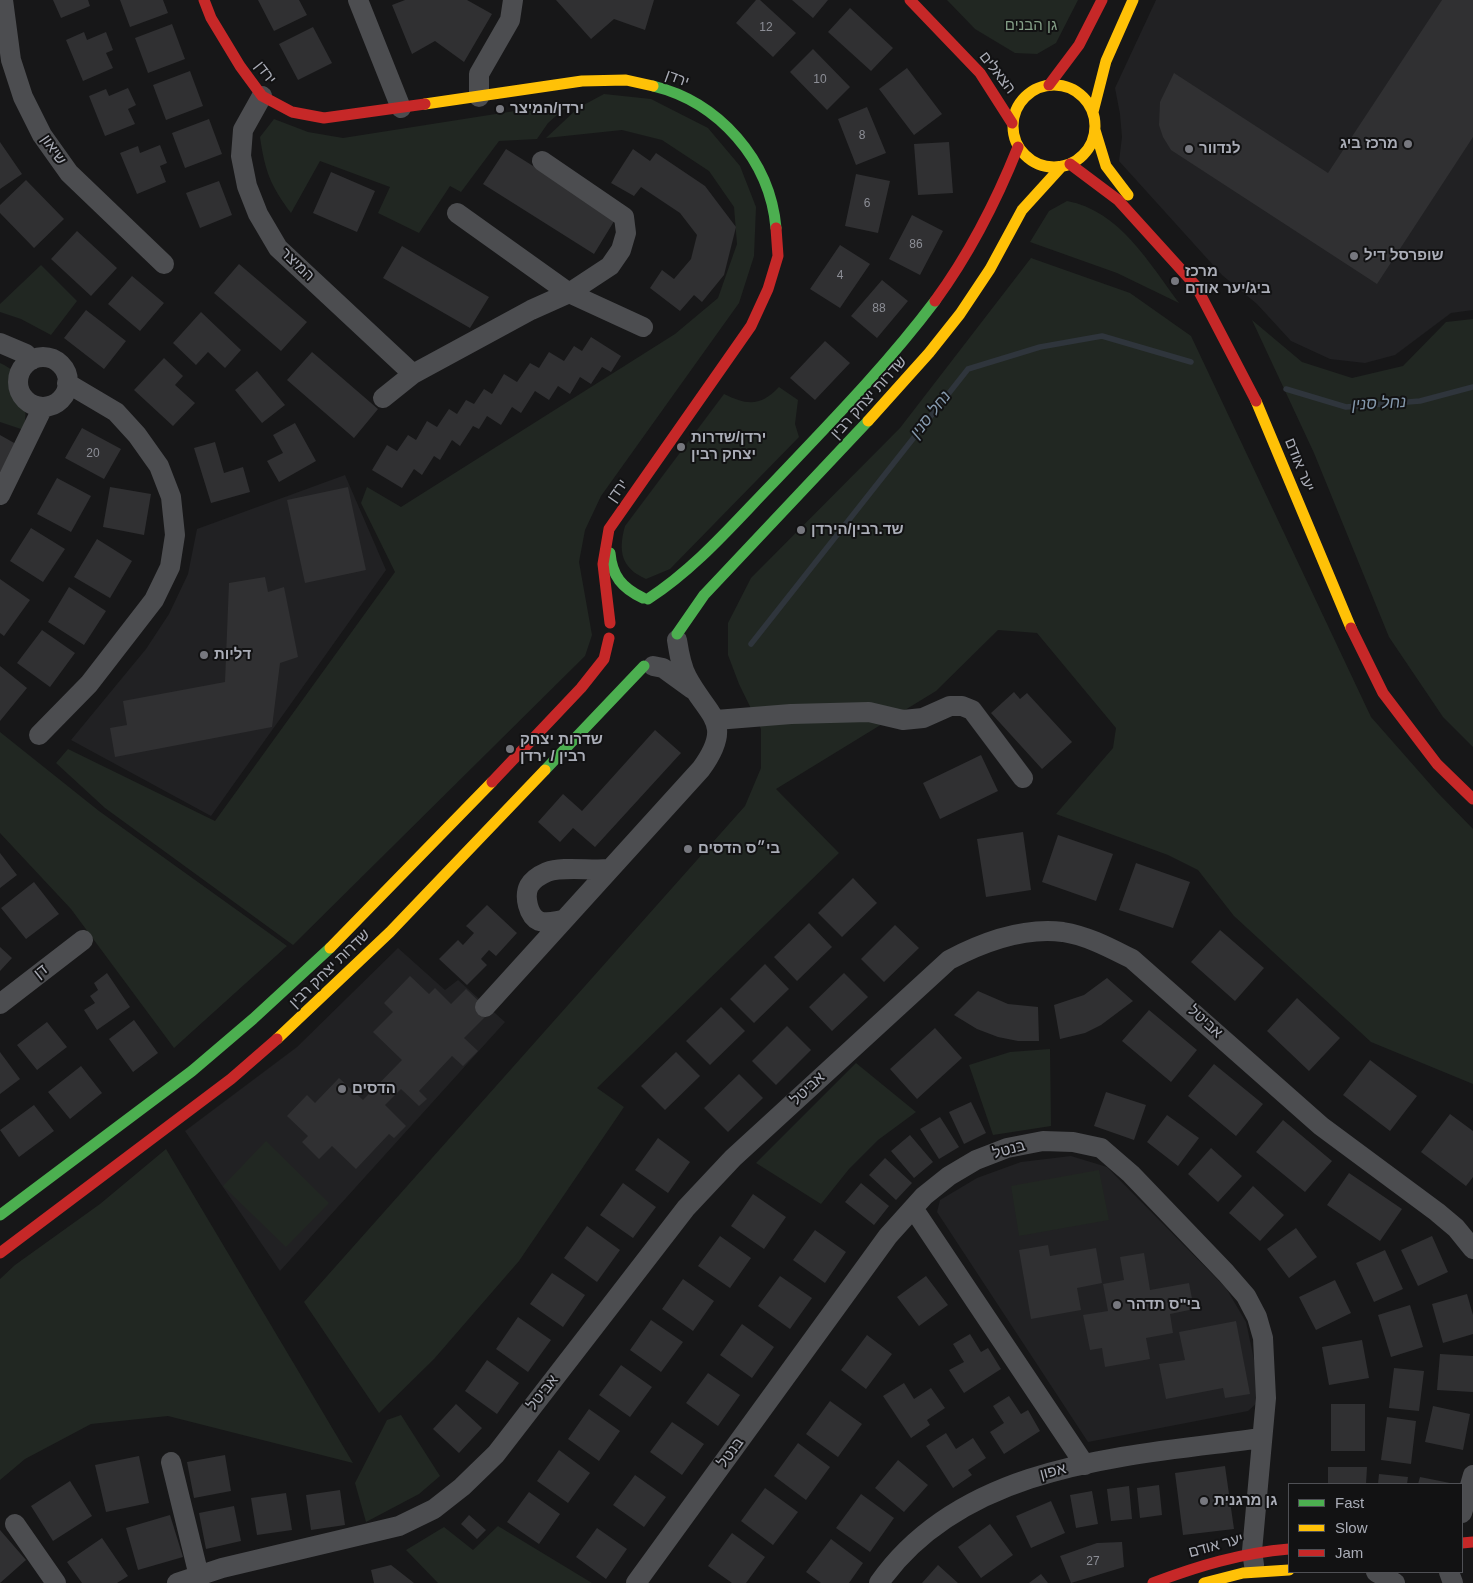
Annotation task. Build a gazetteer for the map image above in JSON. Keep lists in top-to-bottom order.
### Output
{
  "streets": {
    "main road": [
      "ירדן",
      "הצאלים",
      "שדרות יצחק רבין",
      "יער אודם"
    ],
    "street": [
      "שיאון",
      "המיצר",
      "דן",
      "אביטל",
      "בנטל",
      "אפון"
    ]
  },
  "crossings": [
    ["ירדן", "המיצר"],
    ["ירדן", "שדרות יצחק רבין"],
    ["הצאלים", "שדרות יצחק רבין"],
    ["הצאלים", "יער אודם"],
    ["שדרות יצחק רבין", "יער אודם"],
    ["יער אודם", "בנטל"],
    ["בנטל", "אפון"]
  ],
  "water": ["נחל סנין"],
  "parks": ["גן הבנים"],
  "places": [
    "ירדן/המיצר",
    "מרכז ביג",
    "לנדוור",
    "שופרסל דיל",
    "מרכז ביג/יער אודם",
    "ירדן/שדרות יצחק רבין",
    "שד.רבין/הירדן",
    "דליות",
    "שדרות יצחק רבין / ירדן",
    "בי״ס הדסים",
    "הדסים",
    "בי\"ס תדהר",
    "גן מרגנית"
  ],
  "house_numbers": [
    "12",
    "10",
    "8",
    "6",
    "86",
    "4",
    "88",
    "20",
    "27"
  ],
  "legend": ["Fast", "Slow", "Jam"]
}
